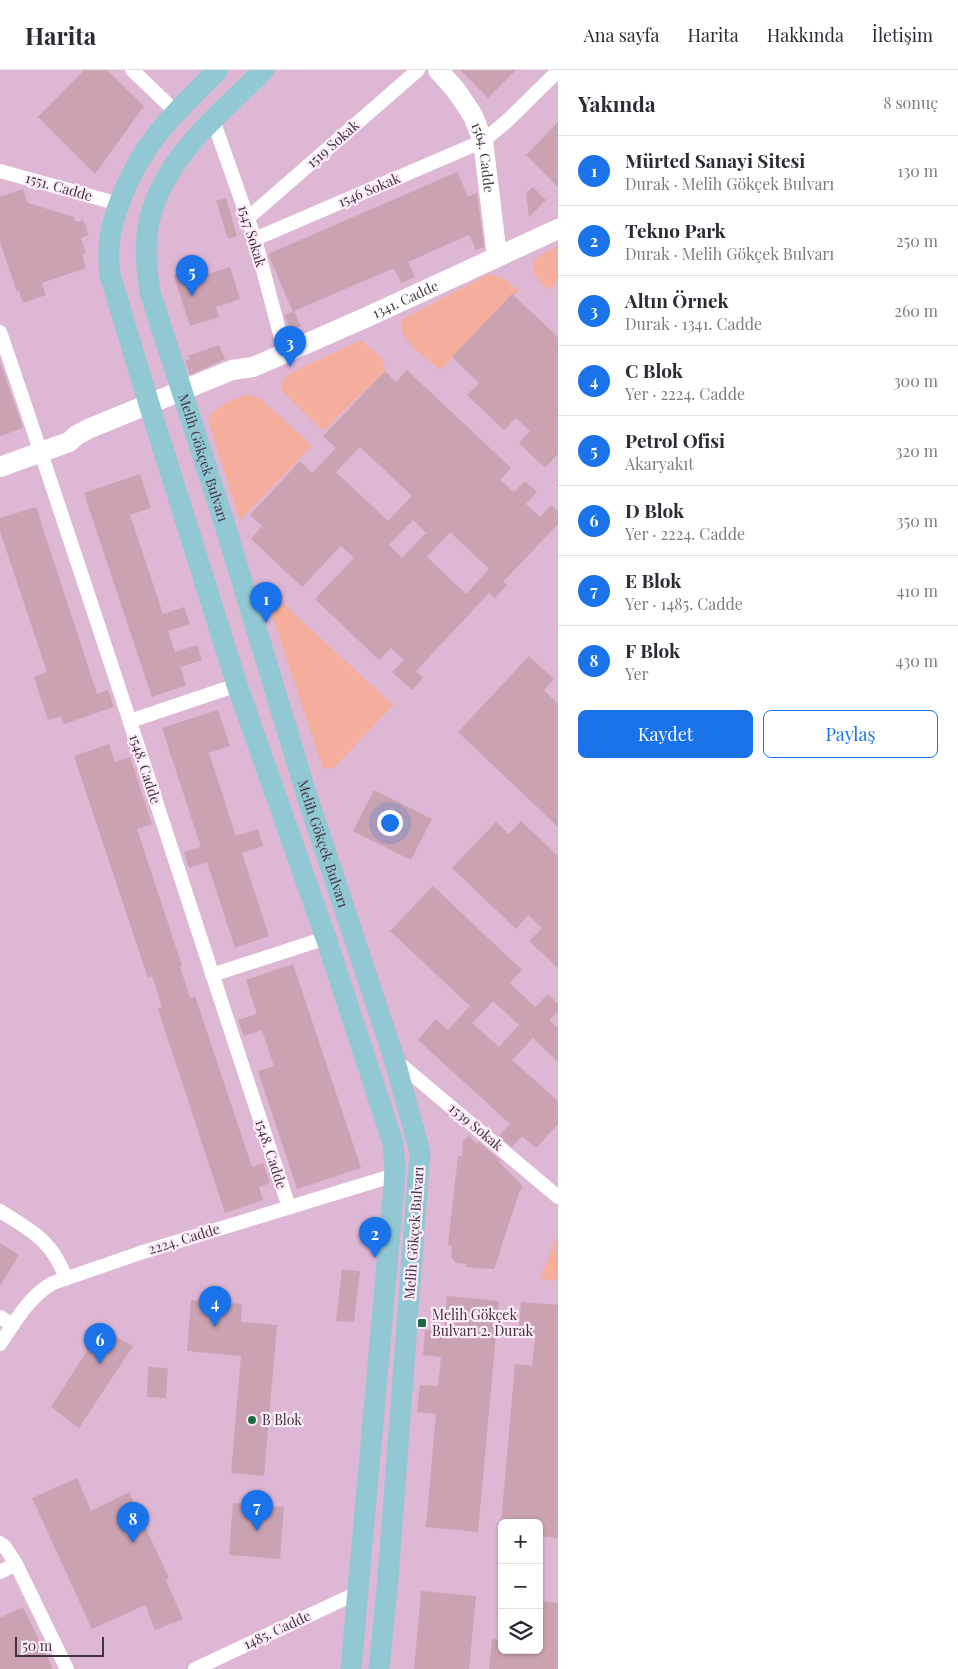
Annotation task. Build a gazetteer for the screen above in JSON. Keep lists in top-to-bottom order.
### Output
{
  "streets": {
    "main road": ["Melih Gökçek Bulvarı"],
    "street": [
      "1519 Sokak",
      "1564. Cadde",
      "1551. Cadde",
      "1546 Sokak",
      "1547 Sokak",
      "1341. Cadde",
      "1548. Cadde",
      "1539 Sokak",
      "2224. Cadde",
      "1485. Cadde"
    ]
  },
  "crossings": [
    ["1519 Sokak", "1547 Sokak"],
    ["1564. Cadde", "1546 Sokak"],
    ["1564. Cadde", "1341. Cadde"],
    ["1551. Cadde", "Melih Gökçek Bulvarı"],
    ["1546 Sokak", "1547 Sokak"],
    ["1547 Sokak", "1341. Cadde"],
    ["1547 Sokak", "Melih Gökçek Bulvarı"],
    ["1341. Cadde", "Melih Gökçek Bulvarı"],
    ["1341. Cadde", "1548. Cadde"],
    ["Melih Gökçek Bulvarı", "1539 Sokak"],
    ["Melih Gökçek Bulvarı", "2224. Cadde"],
    ["Melih Gökçek Bulvarı", "1485. Cadde"],
    ["1548. Cadde", "2224. Cadde"]
  ],
  "places": {
    "transit": ["Melih Gökçek Bulvarı 2. Durak"],
    "other": ["B Blok"]
  },
  "scale_bar": "50 m",
  "page": {
    "header": "Harita",
    "nav": [
      "Ana sayfa",
      "Harita",
      "Hakkında",
      "İletişim"
    ],
    "heading": ["Yakında", "8 sonuç"],
    "list": [
      {
        "mark": "1",
        "name": "Mürted Sanayi Sitesi",
        "note": "Durak · Melih Gökçek Bulvarı",
        "value": "130 m"
      },
      {
        "mark": "2",
        "name": "Tekno Park",
        "note": "Durak · Melih Gökçek Bulvarı",
        "value": "250 m"
      },
      {
        "mark": "3",
        "name": "Altın Örnek",
        "note": "Durak · 1341. Cadde",
        "value": "260 m"
      },
      {
        "mark": "4",
        "name": "C Blok",
        "note": "Yer · 2224. Cadde",
        "value": "300 m"
      },
      {
        "mark": "5",
        "name": "Petrol Ofisi",
        "note": "Akaryakıt",
        "value": "320 m"
      },
      {
        "mark": "6",
        "name": "D Blok",
        "note": "Yer · 2224. Cadde",
        "value": "350 m"
      },
      {
        "mark": "7",
        "name": "E Blok",
        "note": "Yer · 1485. Cadde",
        "value": "410 m"
      },
      {
        "mark": "8",
        "name": "F Blok",
        "note": "Yer",
        "value": "430 m"
      }
    ],
    "pins": [
      "5",
      "3",
      "1",
      "2",
      "4",
      "6",
      "7",
      "8"
    ],
    "buttons": ["Kaydet", "Paylaş"],
    "map_buttons": ["+", "−"],
    "scale": "50 m"
  }
}
